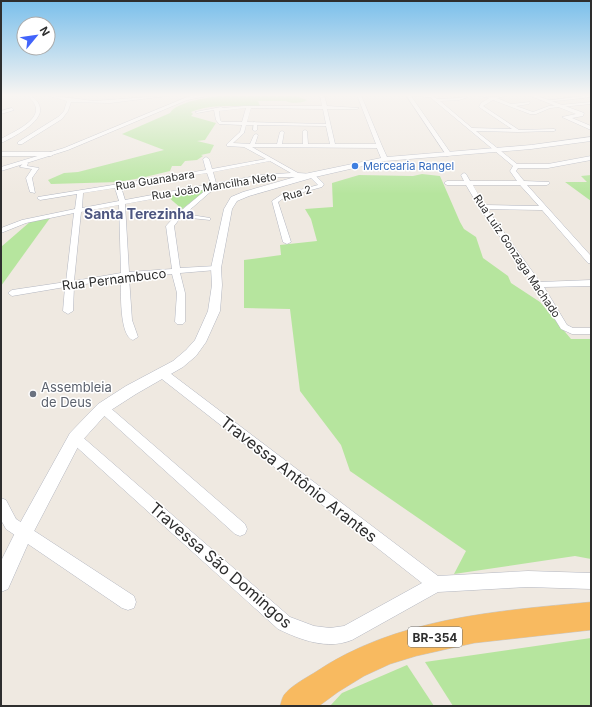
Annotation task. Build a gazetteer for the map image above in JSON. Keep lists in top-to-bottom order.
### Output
{
  "streets": {
    "highway": ["BR-354"],
    "street": [
      "Rua Guanabara",
      "Rua João Mancilha Neto",
      "Rua 2",
      "Rua Luiz Gonzaga Machado",
      "Rua Pernambuco",
      "Travessa Antônio Arantes",
      "Travessa São Domingos"
    ]
  },
  "crossings": [
    ["Rua João Mancilha Neto", "Rua 2"],
    ["Travessa Antônio Arantes", "Travessa São Domingos"]
  ],
  "districts": ["Santa Terezinha"],
  "places": ["Mercearia Rangel", "Assembleia de Deus"],
  "north": "top right"
}
